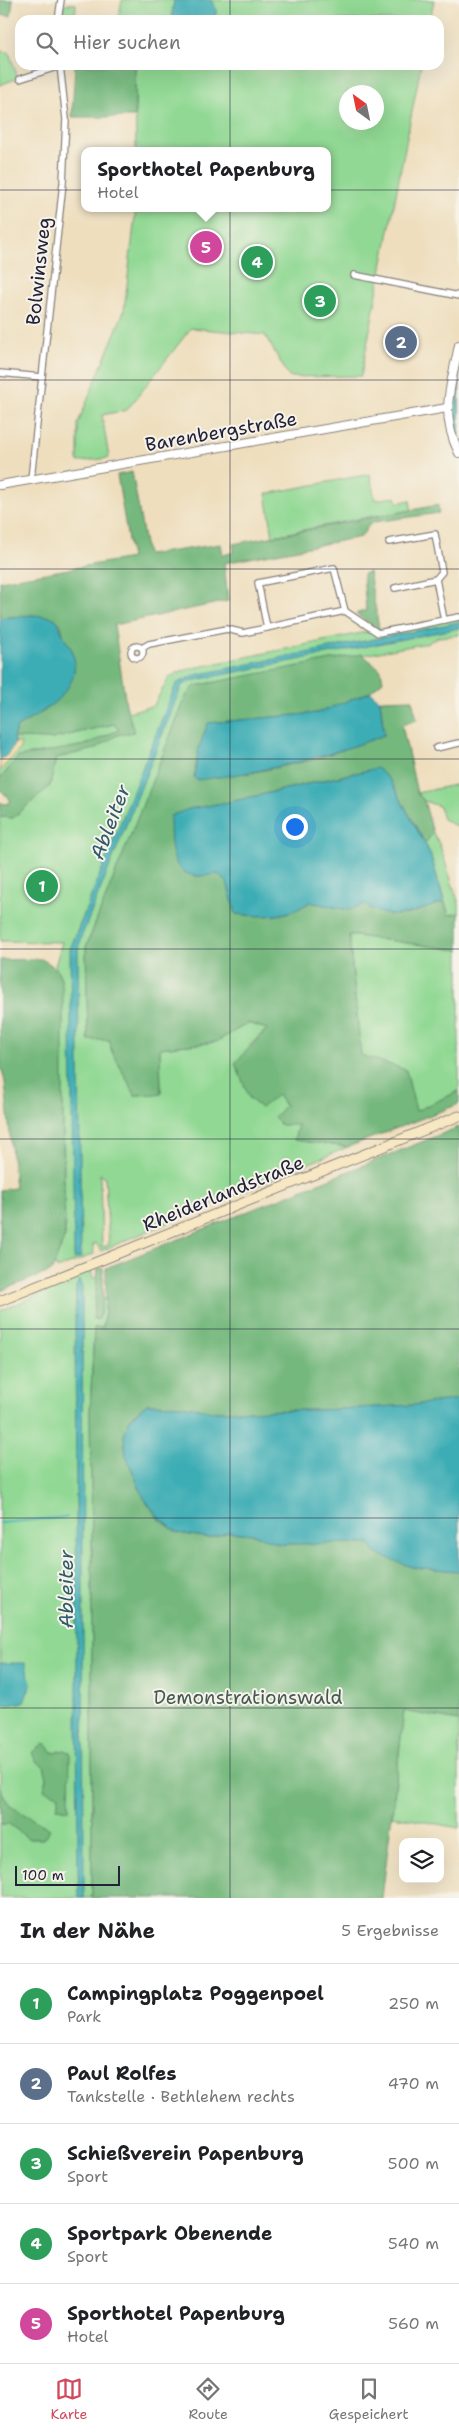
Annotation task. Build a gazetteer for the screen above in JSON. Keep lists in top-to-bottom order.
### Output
{
  "streets": {
    "main road": ["Rheiderlandstraße"],
    "street": ["Bolwinsweg", "Barenbergstraße"]
  },
  "crossings": [
    ["Bolwinsweg", "Barenbergstraße"]
  ],
  "water": ["Ableiter"],
  "parks": ["Demonstrationswald"],
  "scale_bar": "100 m",
  "north": "top left",
  "page": {
    "search": "Hier suchen",
    "popup": ["Sporthotel Papenburg", "Hotel"],
    "pins": [
      "5",
      "4",
      "3",
      "2",
      "1"
    ],
    "scale": "100 m",
    "heading": ["In der Nähe", "5 Ergebnisse"],
    "list": [
      {
        "mark": "1",
        "name": "Campingplatz Poggenpoel",
        "note": "Park",
        "value": "250 m"
      },
      {
        "mark": "2",
        "name": "Paul Rolfes",
        "note": "Tankstelle · Bethlehem rechts",
        "value": "470 m"
      },
      {
        "mark": "3",
        "name": "Schießverein Papenburg",
        "note": "Sport",
        "value": "500 m"
      },
      {
        "mark": "4",
        "name": "Sportpark Obenende",
        "note": "Sport",
        "value": "540 m"
      },
      {
        "mark": "5",
        "name": "Sporthotel Papenburg",
        "note": "Hotel",
        "value": "560 m"
      }
    ],
    "nav": ["Karte", "Route", "Gespeichert"]
  }
}
